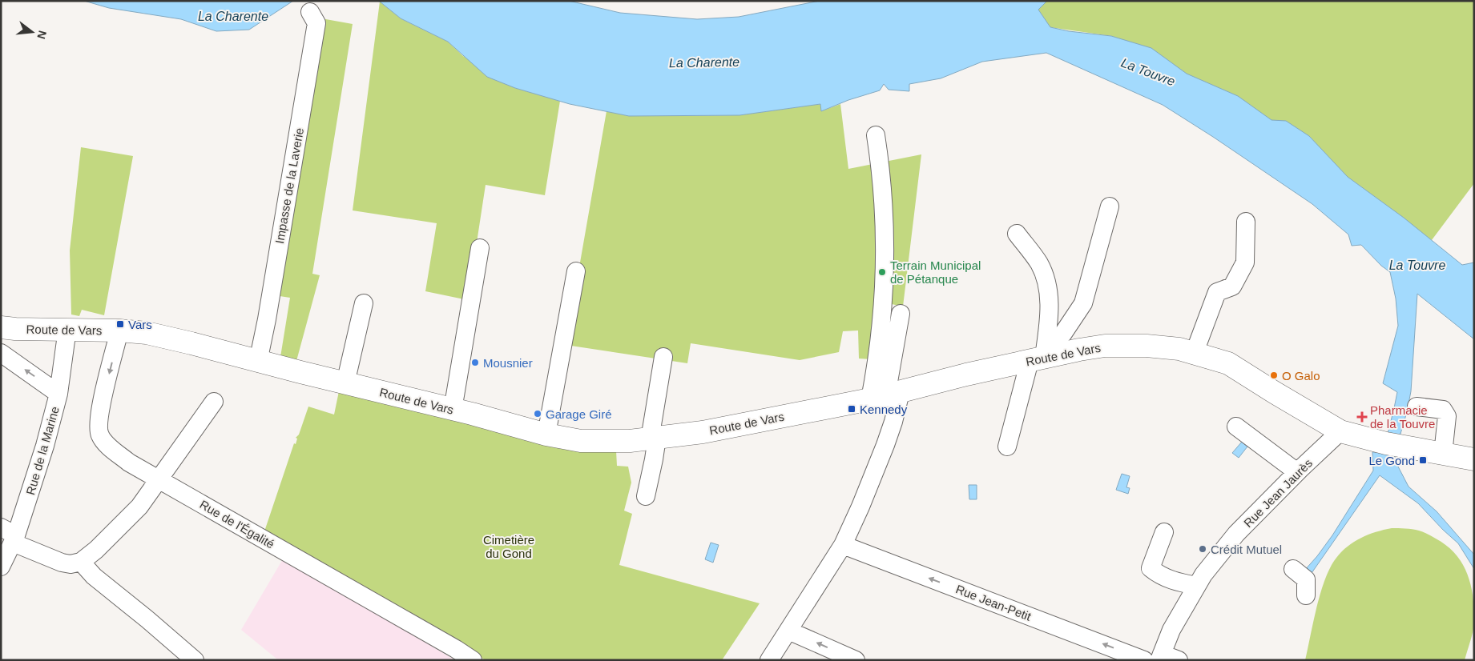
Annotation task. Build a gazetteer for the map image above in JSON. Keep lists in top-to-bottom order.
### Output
{
  "streets": {
    "main road": ["Route de Vars"],
    "street": [
      "Impasse de la Laverie",
      "Rue de la Marine",
      "Rue Jean Jaurès",
      "Rue de l'Égalité",
      "Rue Jean-Petit"
    ]
  },
  "crossings": [
    ["Impasse de la Laverie", "Route de Vars"],
    ["Route de Vars", "Rue de la Marine"],
    ["Route de Vars", "Rue Jean Jaurès"],
    ["Route de Vars", "Rue de l'Égalité"]
  ],
  "one_way": ["Rue Jean-Petit"],
  "water": ["La Charente", "La Touvre"],
  "parks": ["Cimetière du Gond"],
  "places": {
    "other": [
      "Terrain Municipal de Pétanque",
      "Mousnier",
      "O Galo",
      "Garage Giré",
      "Crédit Mutuel"
    ],
    "transit": ["Vars", "Kennedy", "Le Gond"],
    "health": ["Pharmacie de la Touvre"]
  },
  "north": "right"
}
